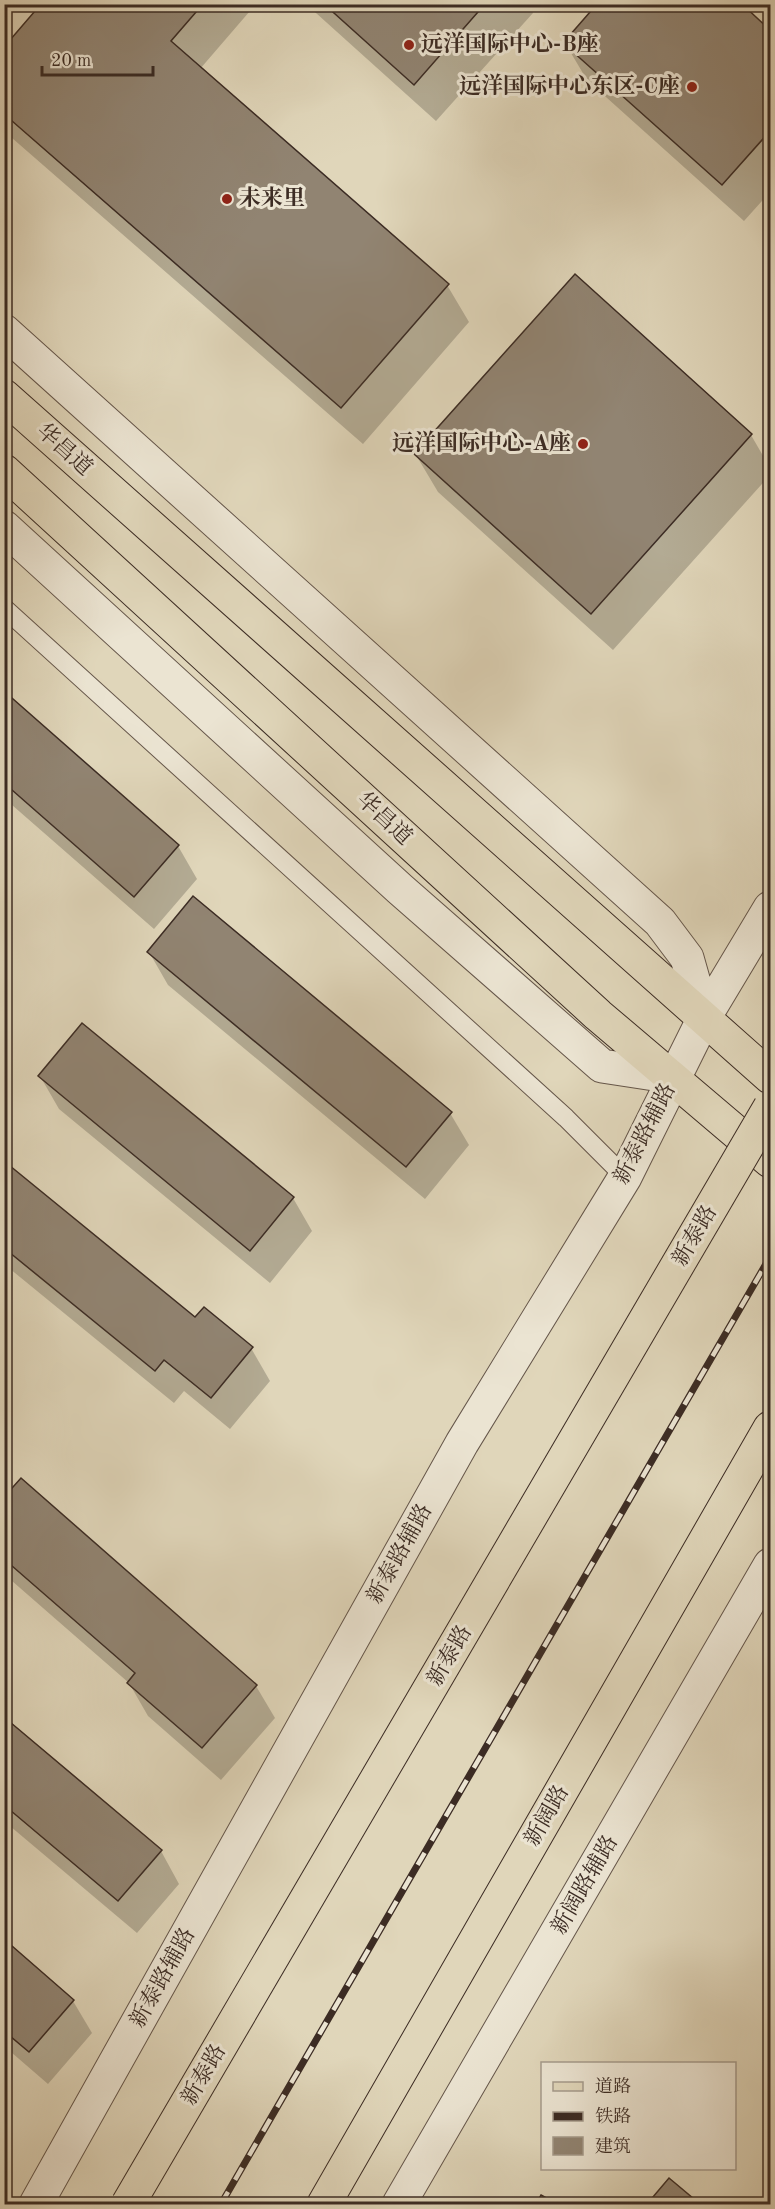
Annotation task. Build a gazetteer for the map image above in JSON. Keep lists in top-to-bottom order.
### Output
{
  "streets": {
    "main road": ["华昌道", "新泰路", "新阔路"],
    "street": ["新泰路辅路", "新阔路辅路"]
  },
  "crossings": [
    ["华昌道", "新泰路辅路"]
  ],
  "places": [
    "远洋国际中心-B座",
    "远洋国际中心东区-C座",
    "未来里",
    "远洋国际中心-A座"
  ],
  "legend": ["道路", "铁路", "建筑"],
  "scale_bar": "20 m"
}
